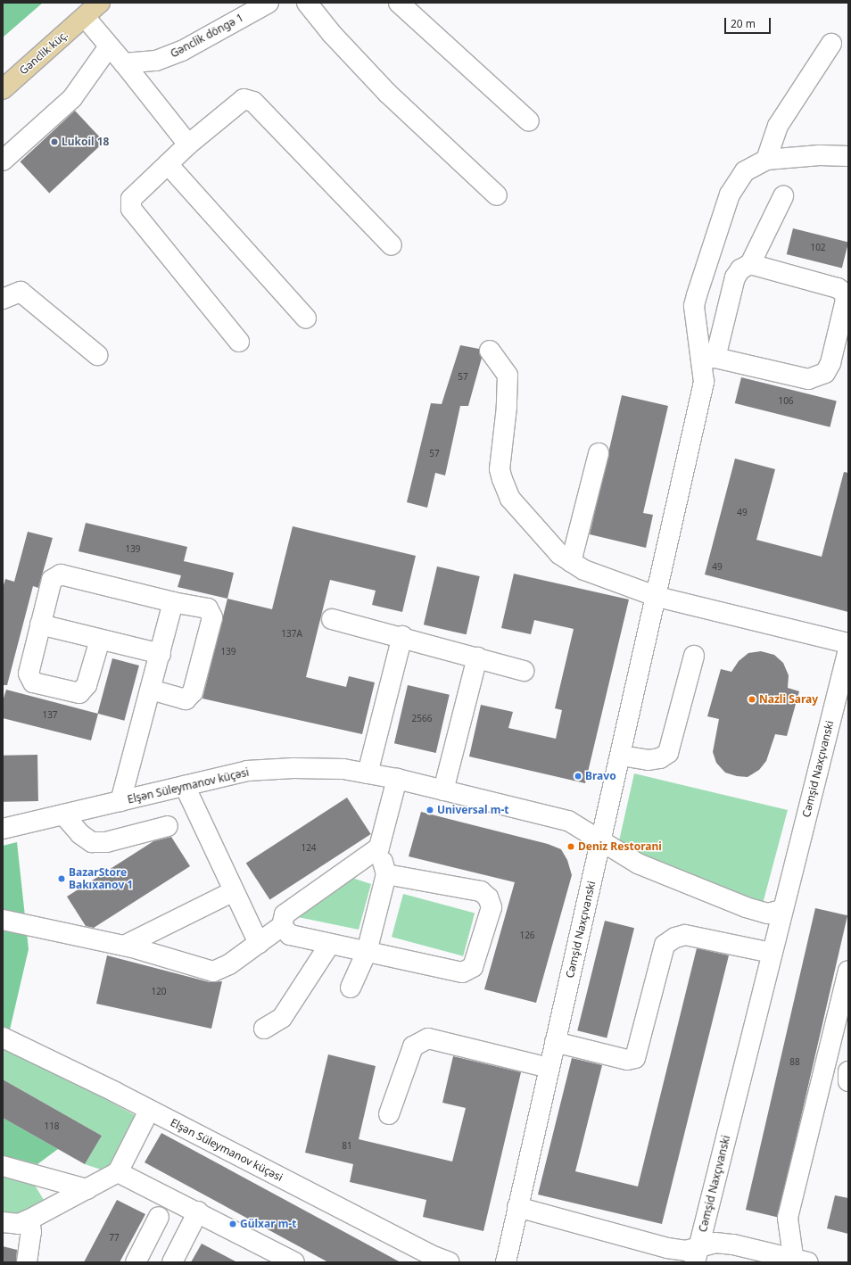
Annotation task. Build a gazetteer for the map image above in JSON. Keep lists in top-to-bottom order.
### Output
{
  "streets": {
    "main road": ["Gənclik küç."],
    "street": ["Gənclik döngə 1", "Cəmşid Naxçıvanski", "Elşən Süleymanov küçəsi"]
  },
  "crossings": [
    ["Cəmşid Naxçıvanski", "Elşən Süleymanov küçəsi"]
  ],
  "places": [
    "Lukoil 18",
    "Nazli Saray",
    "Bravo",
    "Universal m-t",
    "Deniz Restorani",
    "BazarStore Bakıxanov 1",
    "Gülxar m-t"
  ],
  "house_numbers": [
    "102",
    "57",
    "106",
    "57",
    "49",
    "139",
    "49",
    "137A",
    "139",
    "137",
    "2566",
    "124",
    "126",
    "120",
    "88",
    "118",
    "81",
    "77"
  ],
  "scale_bar": "20 m"
}
